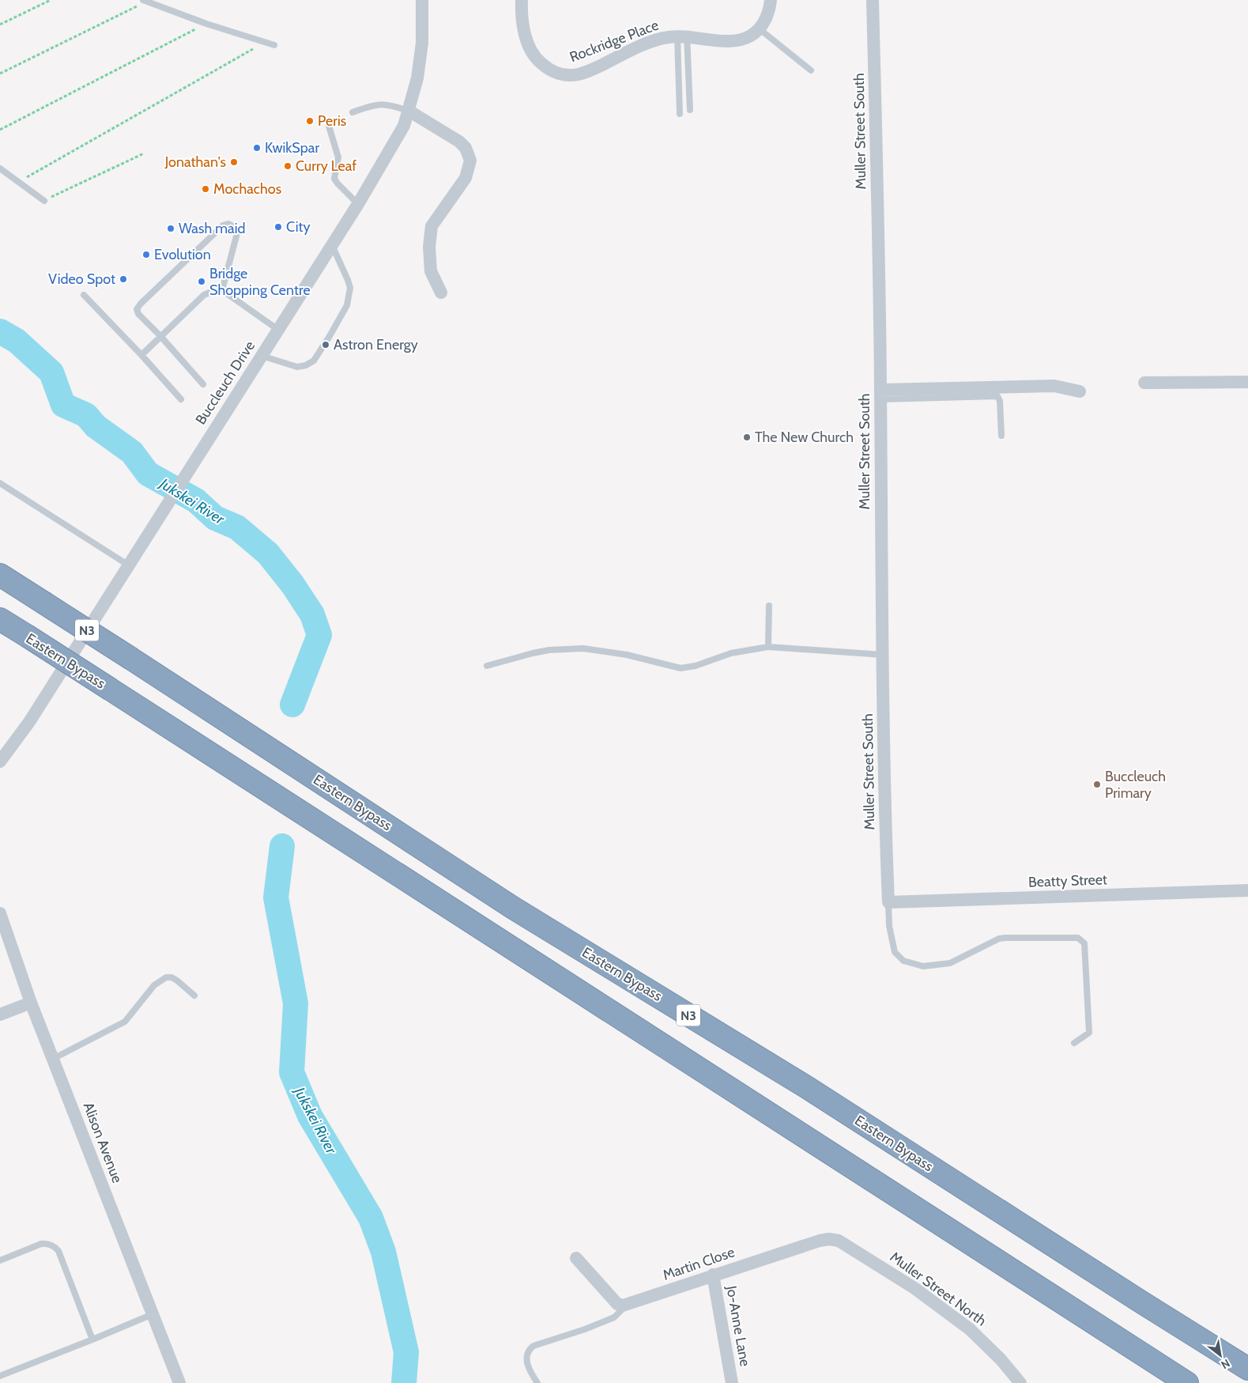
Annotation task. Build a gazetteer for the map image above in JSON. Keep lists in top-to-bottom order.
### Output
{
  "streets": {
    "highway": ["N3", "Eastern Bypass"],
    "street": [
      "Rockridge Place",
      "Muller Street South",
      "Buccleuch Drive",
      "Beatty Street",
      "Alison Avenue",
      "Martin Close",
      "Muller Street North",
      "Jo-Anne Lane"
    ]
  },
  "crossings": [
    ["Muller Street South", "Beatty Street"],
    ["Martin Close", "Muller Street North"],
    ["Martin Close", "Jo-Anne Lane"]
  ],
  "water": ["Jukskei River"],
  "places": [
    "Peris",
    "KwikSpar",
    "Jonathan's",
    "Curry Leaf",
    "Mochachos",
    "City",
    "Wash maid",
    "Evolution",
    "Video Spot",
    "Bridge Shopping Centre",
    "Astron Energy",
    "The New Church",
    "Buccleuch Primary"
  ],
  "north": "bottom right"
}
